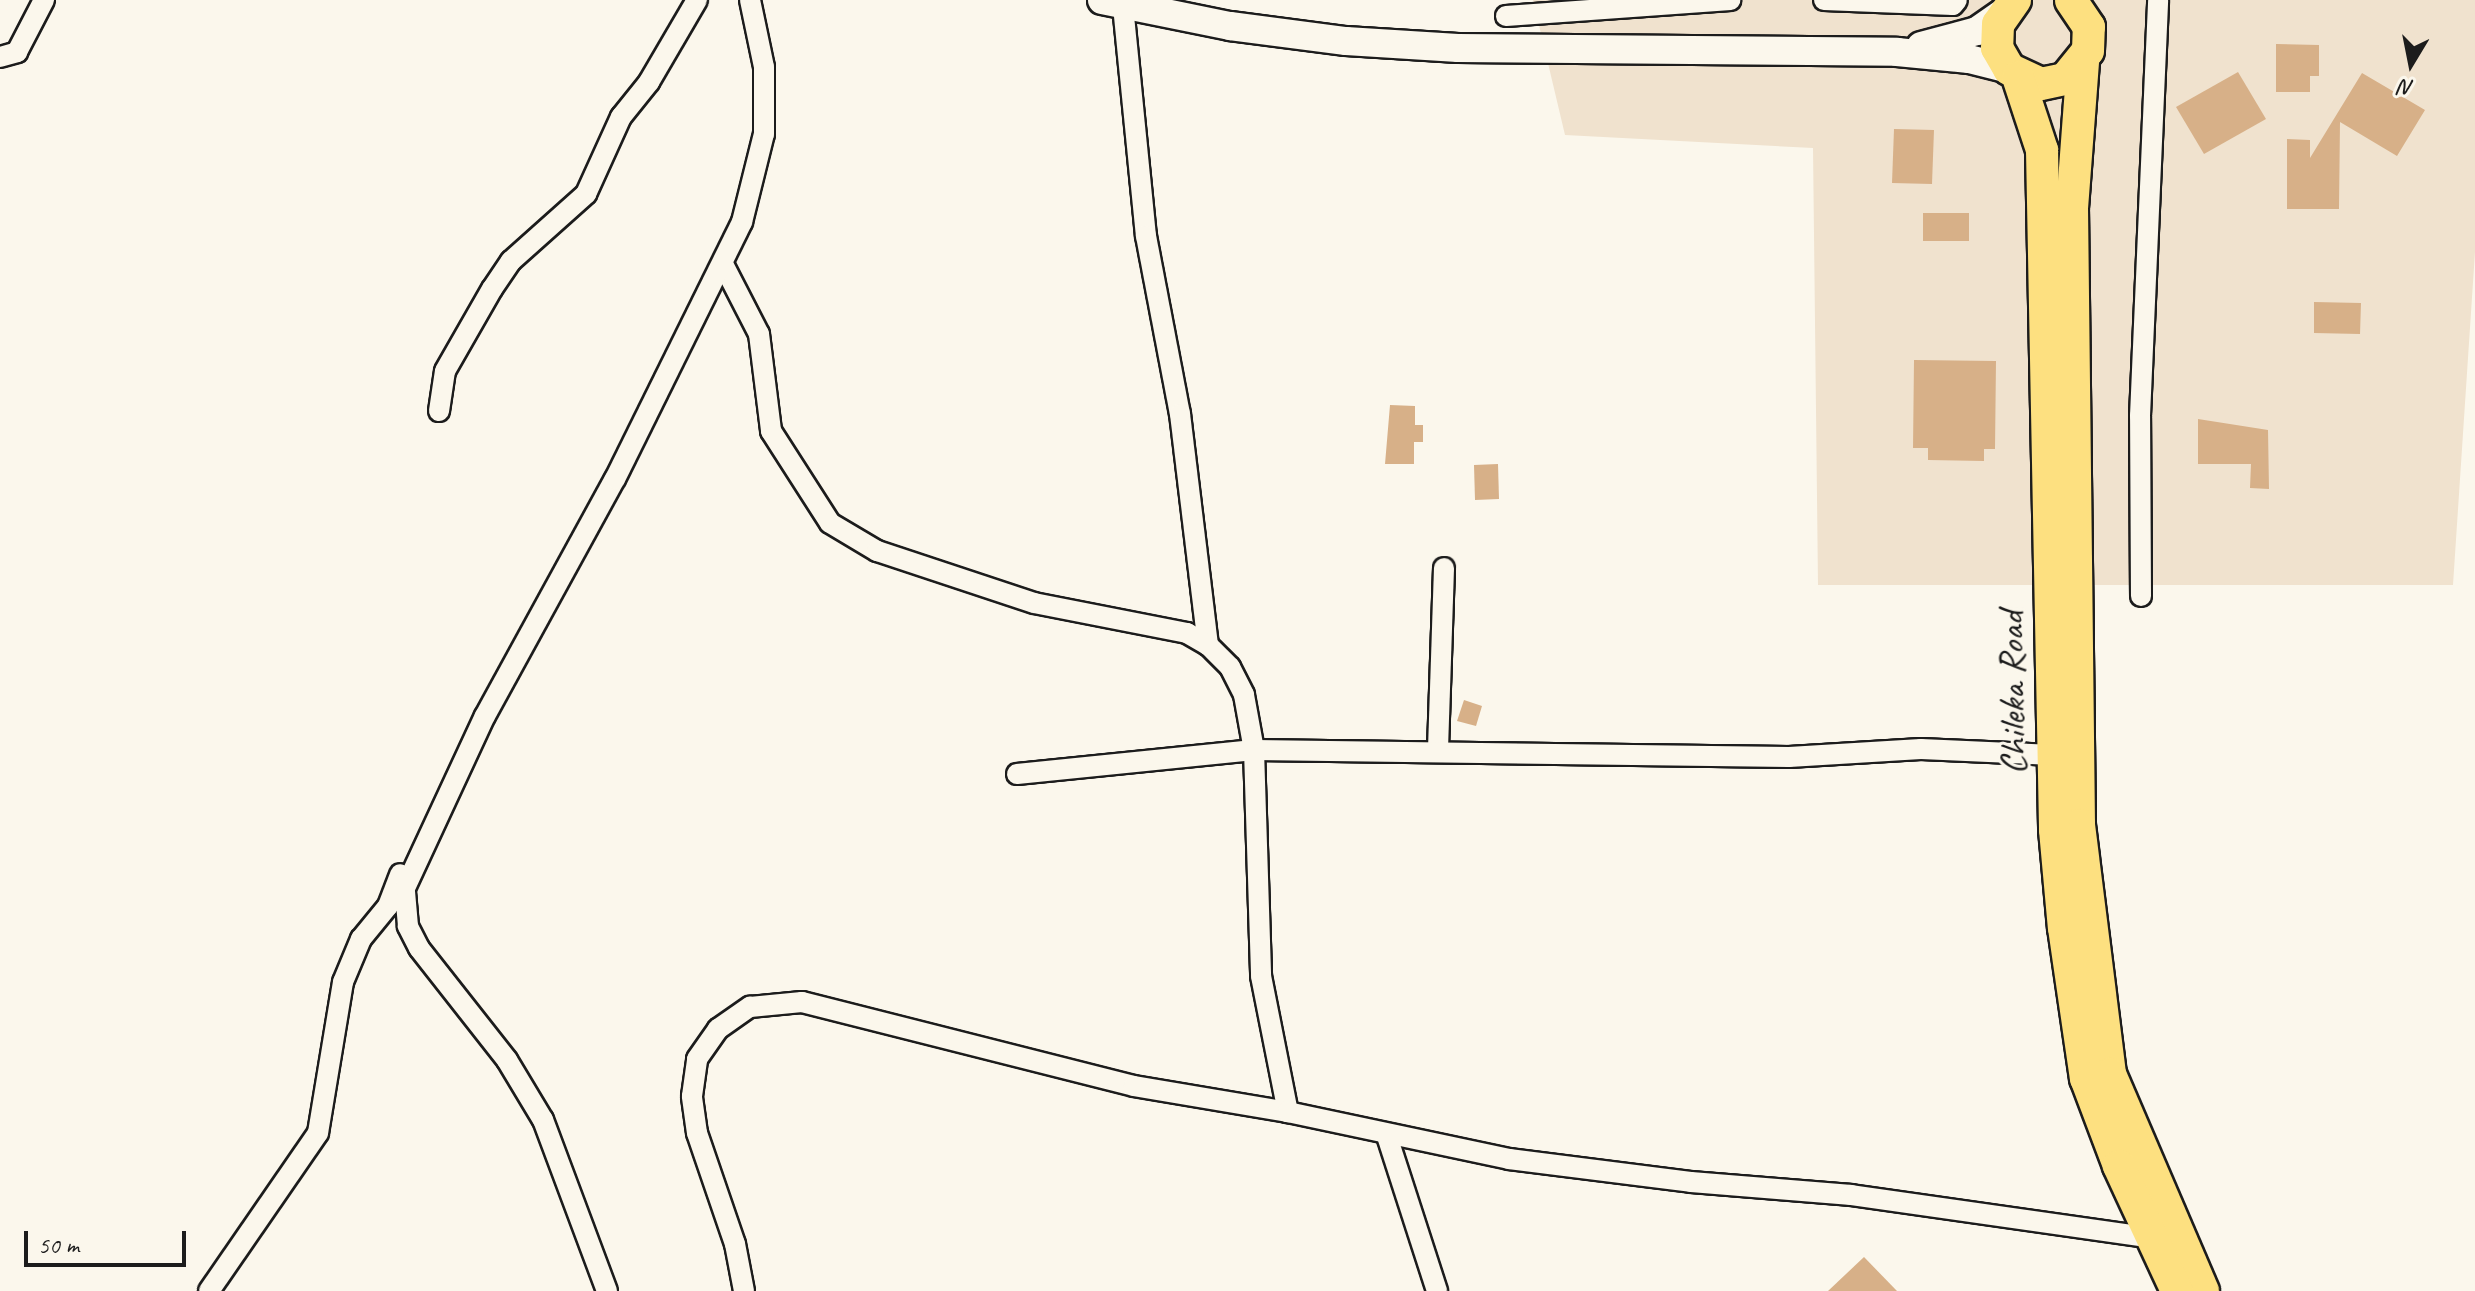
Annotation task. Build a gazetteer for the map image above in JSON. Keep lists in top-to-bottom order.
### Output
{
  "streets": {
    "highway": ["Chileka Road"]
  },
  "scale_bar": "50 m",
  "north": "bottom"
}
